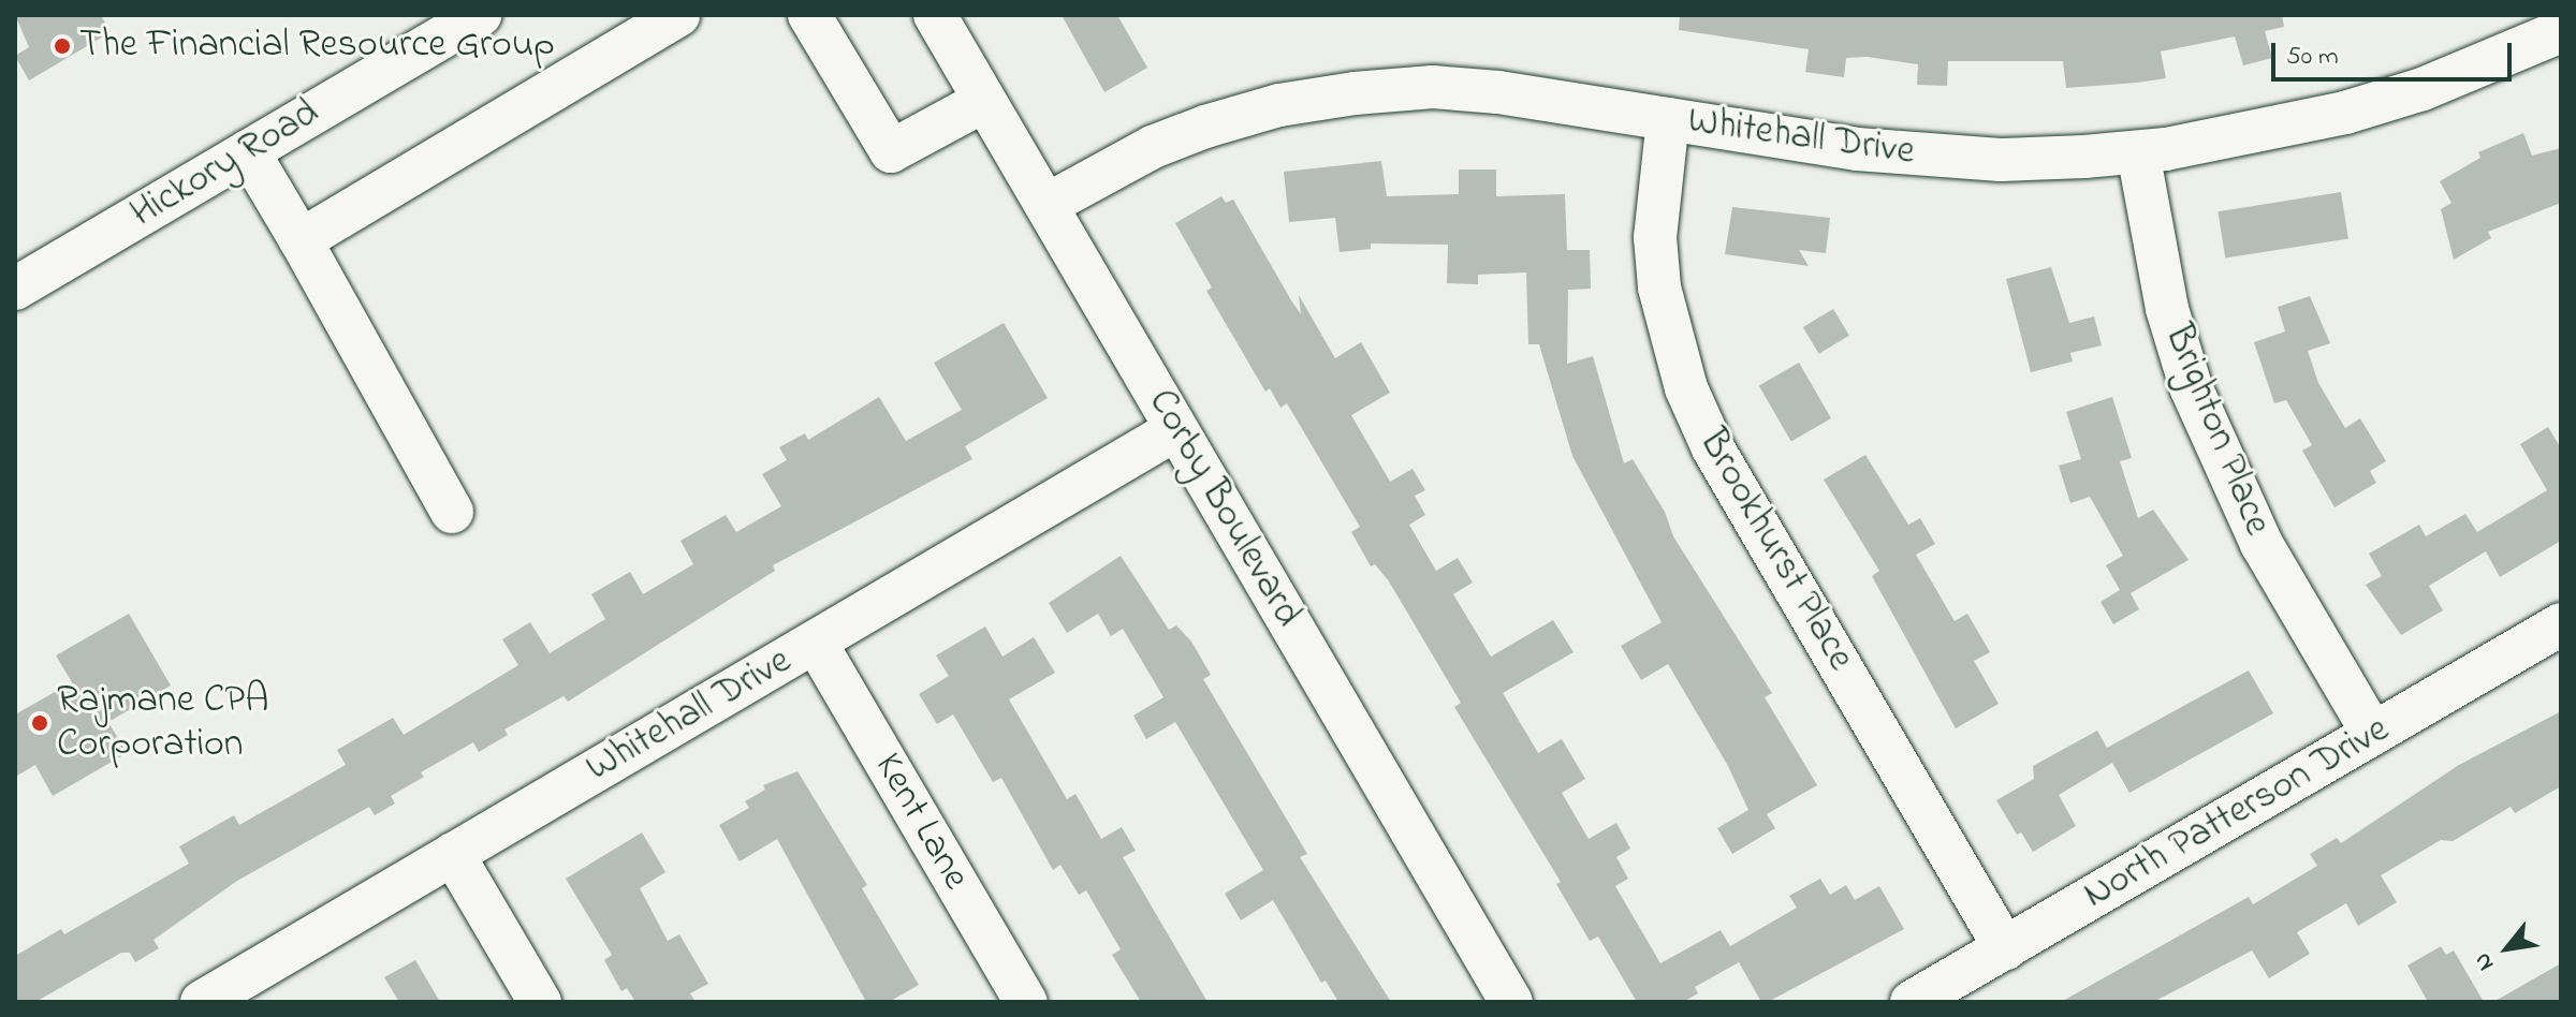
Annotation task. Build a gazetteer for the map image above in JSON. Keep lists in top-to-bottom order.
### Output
{
  "streets": {
    "street": [
      "Whitehall Drive",
      "Hickory Road",
      "Brighton Place",
      "Corby Boulevard",
      "Brookhurst Place",
      "North Patterson Drive",
      "Kent Lane"
    ]
  },
  "crossings": [
    ["Whitehall Drive", "Brighton Place"],
    ["Whitehall Drive", "Corby Boulevard"],
    ["Whitehall Drive", "Brookhurst Place"],
    ["Whitehall Drive", "Kent Lane"],
    ["Brighton Place", "North Patterson Drive"],
    ["Brookhurst Place", "North Patterson Drive"]
  ],
  "places": ["The Financial Resource Group", "Rajmane CPA Corporation"],
  "scale_bar": "50 m",
  "north": "bottom left"
}
